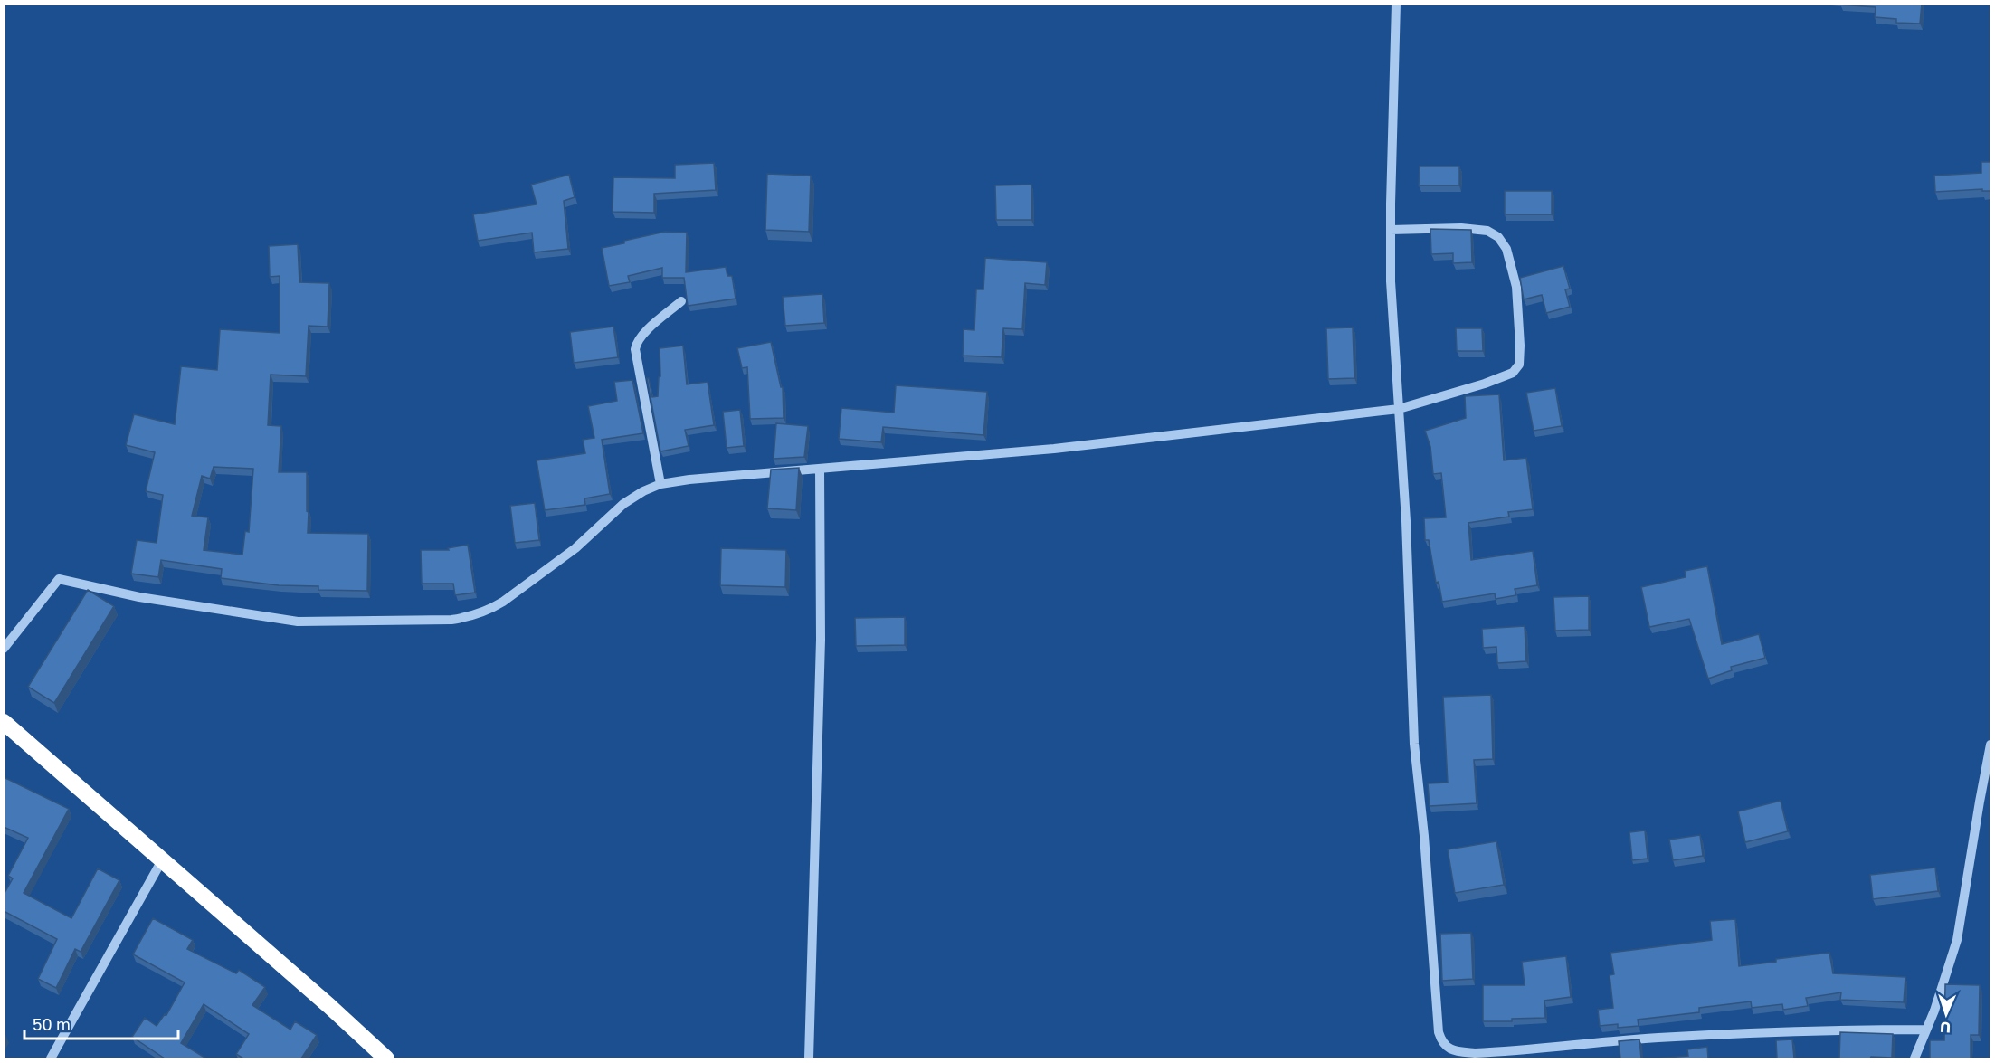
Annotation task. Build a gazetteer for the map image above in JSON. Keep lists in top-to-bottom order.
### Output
{
  "scale_bar": "50 m",
  "north": "bottom"
}
